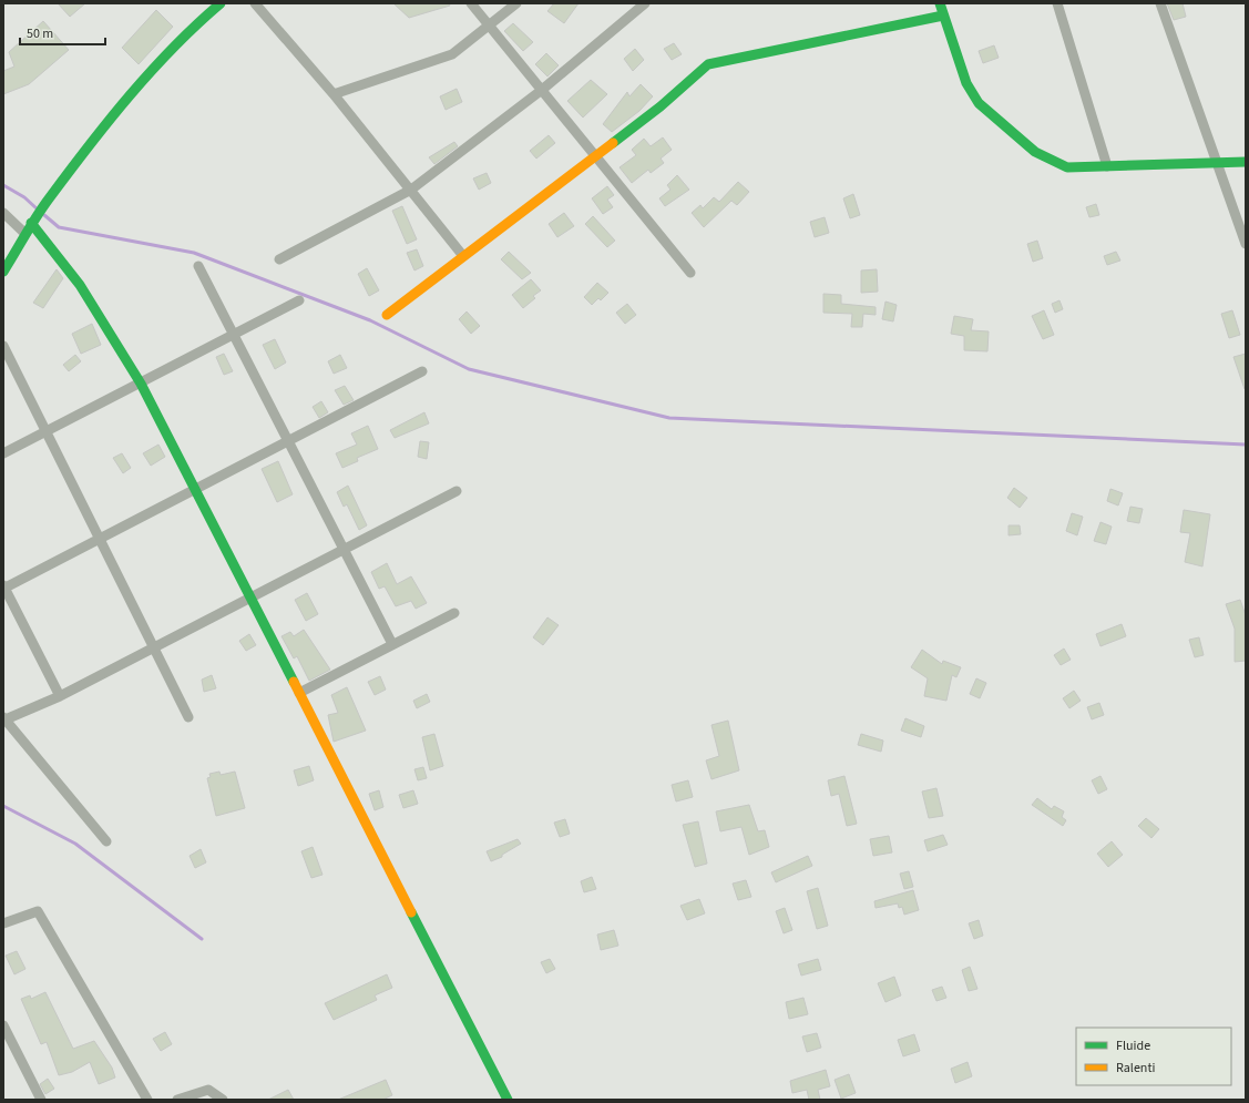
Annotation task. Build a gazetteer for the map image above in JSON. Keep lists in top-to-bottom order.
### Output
{
  "legend": ["Fluide", "Ralenti"],
  "scale_bar": "50 m"
}
